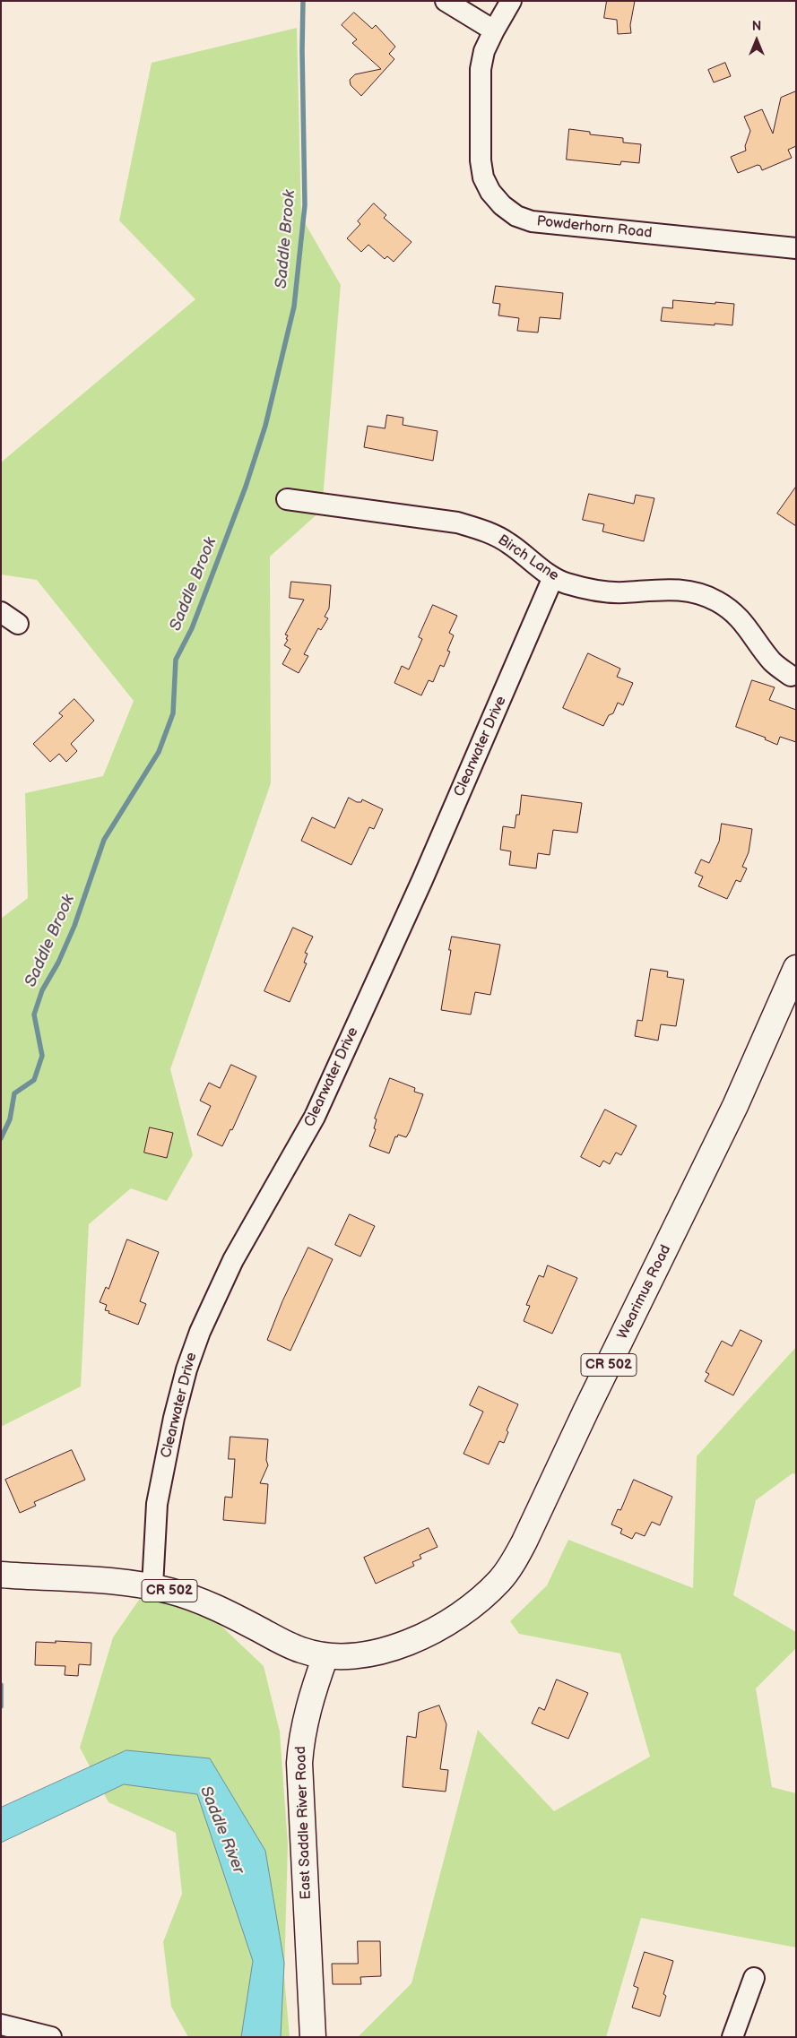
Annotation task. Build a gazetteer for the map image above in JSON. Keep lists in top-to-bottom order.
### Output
{
  "streets": {
    "main road": ["Wearimus Road", "CR 502", "East Saddle River Road"],
    "street": ["Powderhorn Road", "Birch Lane", "Clearwater Drive"]
  },
  "crossings": [
    ["Birch Lane", "Clearwater Drive"],
    ["Clearwater Drive", "CR 502"],
    ["Wearimus Road", "CR 502"],
    ["Wearimus Road", "East Saddle River Road"],
    ["CR 502", "East Saddle River Road"]
  ],
  "water": ["Saddle Brook", "Saddle River"],
  "north": "top"
}
